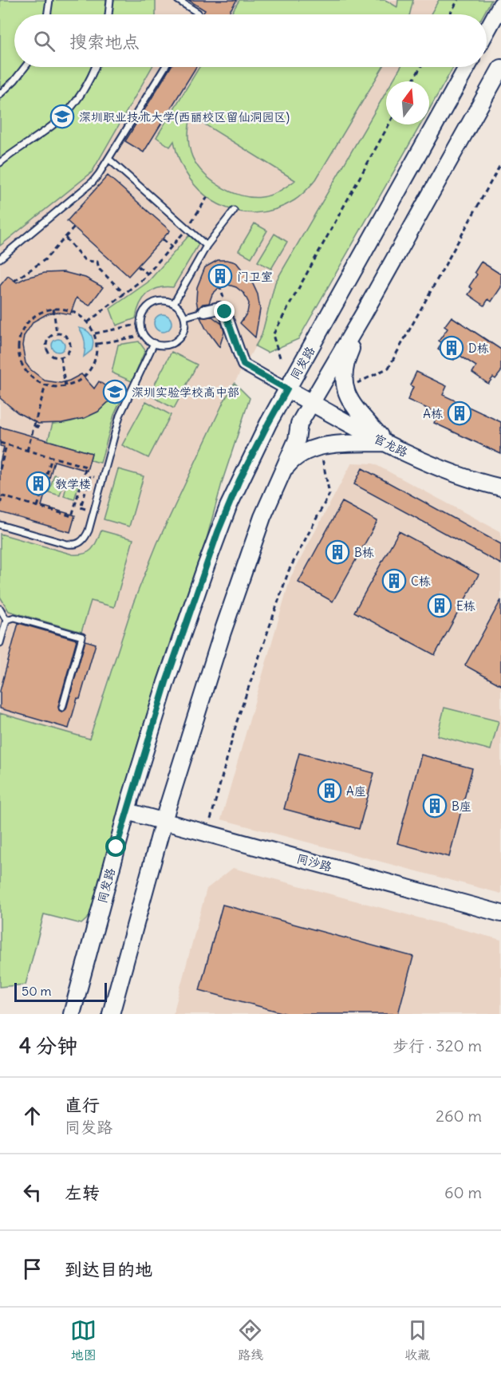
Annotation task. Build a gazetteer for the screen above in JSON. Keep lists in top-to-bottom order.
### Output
{
  "streets": {
    "main road": ["同发路", "官龙路", "同沙路"]
  },
  "crossings": [
    ["同发路", "官龙路"],
    ["同发路", "同沙路"]
  ],
  "places": {
    "school or university": ["深圳职业技术大学(西丽校区留仙洞园区)", "深圳实验学校高中部"],
    "building": [
      "门卫室",
      "D栋",
      "A栋",
      "教学楼",
      "B栋",
      "C栋",
      "E栋",
      "A座",
      "B座"
    ]
  },
  "scale_bar": "50 m",
  "north": "top",
  "page": {
    "search": "搜索地点",
    "scale": "50 m",
    "heading": ["4 分钟", "步行 · 320 m"],
    "list": [
      ["直行", "同发路", "260 m"],
      ["左转", "60 m"],
      "到达目的地"
    ],
    "nav": ["地图", "路线", "收藏"]
  }
}
